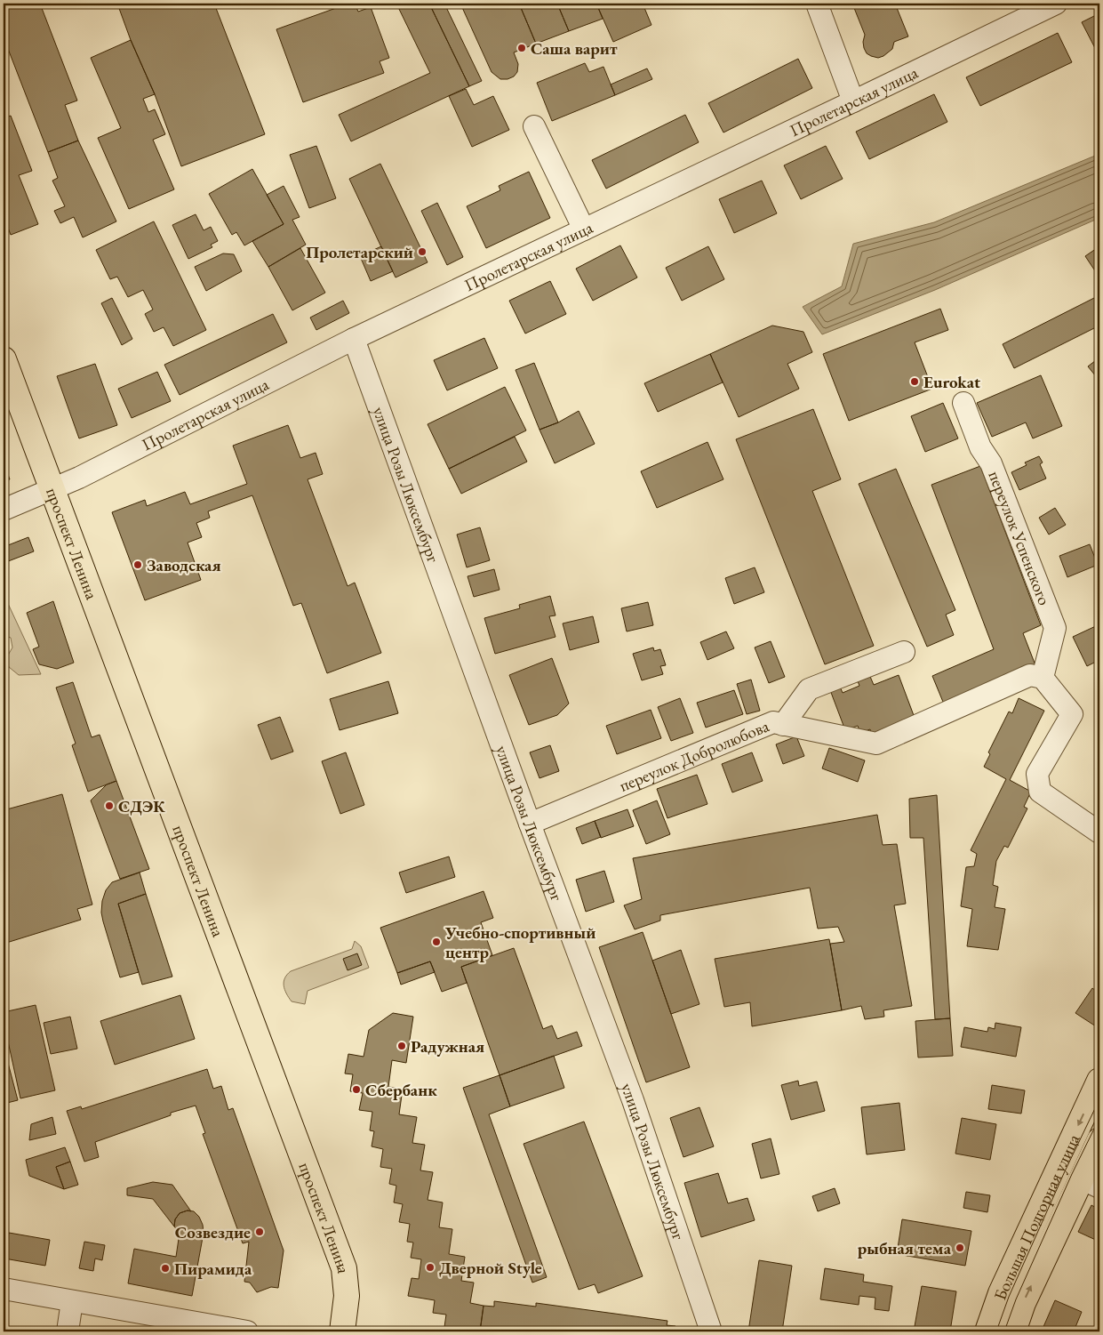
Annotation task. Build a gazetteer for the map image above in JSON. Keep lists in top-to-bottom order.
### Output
{
  "streets": {
    "main road": ["проспект Ленина", "Большая Подгорная улица"],
    "street": [
      "Пролетарская улица",
      "улица Розы Люксембург",
      "переулок Успенского",
      "переулок Добролюбова"
    ]
  },
  "crossings": [
    ["Пролетарская улица", "улица Розы Люксембург"],
    ["Пролетарская улица", "проспект Ленина"],
    ["улица Розы Люксембург", "переулок Добролюбова"],
    ["переулок Успенского", "переулок Добролюбова"]
  ],
  "places": [
    "Саша варит",
    "Пролетарский",
    "Eurokat",
    "Заводская",
    "СДЭК",
    "Учебно-спортивный центр",
    "Радужная",
    "Сбербанк",
    "Созвездие",
    "рыбная тема",
    "Дверной Style",
    "Пирамида"
  ]
}
